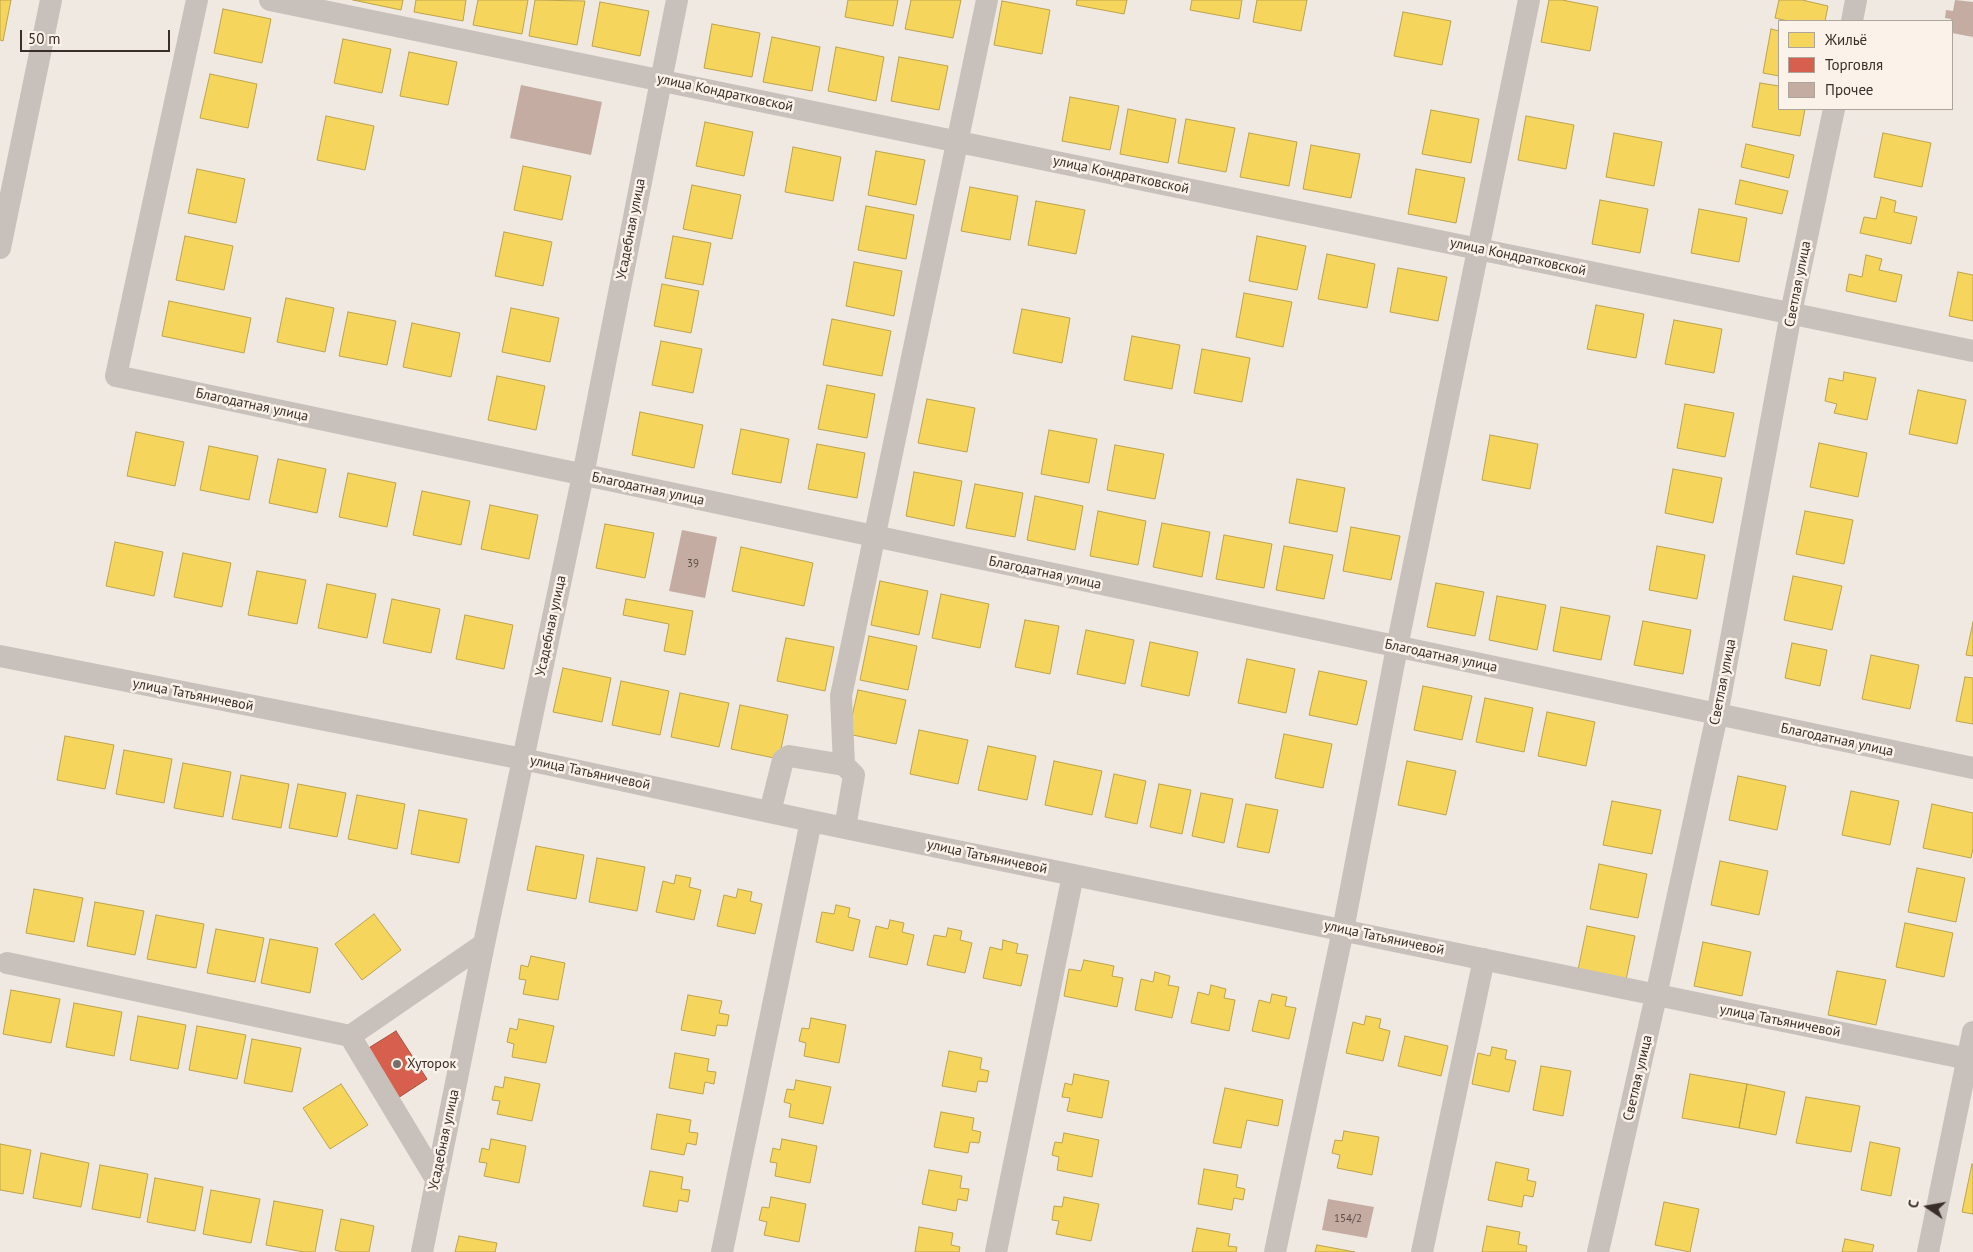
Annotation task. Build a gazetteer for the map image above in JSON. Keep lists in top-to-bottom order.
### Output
{
  "streets": {
    "street": [
      "улица Кондратковской",
      "Усадебная улица",
      "Светлая улица",
      "Благодатная улица",
      "улица Татьяничевой"
    ]
  },
  "crossings": [
    ["улица Кондратковской", "Усадебная улица"],
    ["улица Кондратковской", "Светлая улица"],
    ["Усадебная улица", "Благодатная улица"],
    ["Усадебная улица", "улица Татьяничевой"],
    ["Светлая улица", "Благодатная улица"],
    ["Светлая улица", "улица Татьяничевой"]
  ],
  "places": ["Хуторок"],
  "house_numbers": ["39", "154/2"],
  "legend": ["Жильё", "Торговля", "Прочее"],
  "scale_bar": "50 m",
  "north": "left"
}
